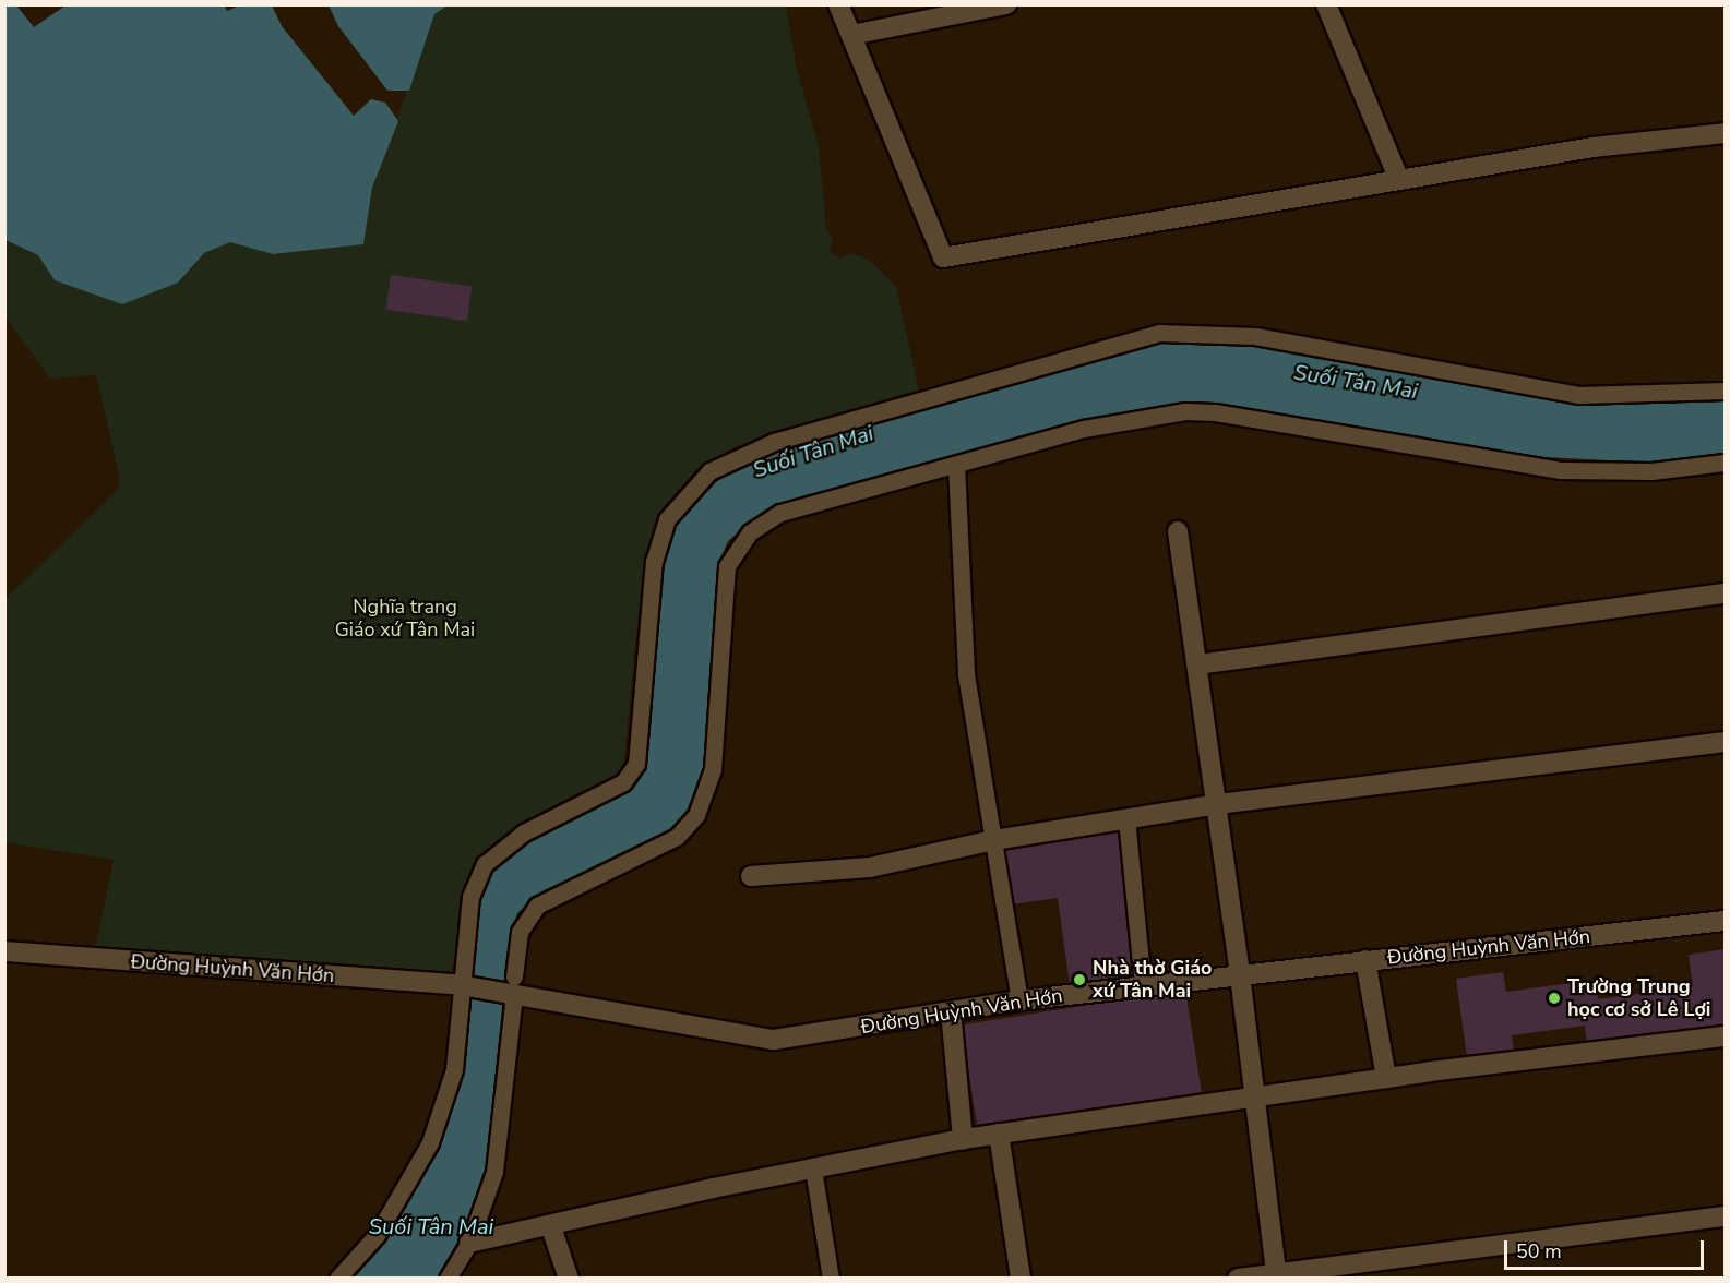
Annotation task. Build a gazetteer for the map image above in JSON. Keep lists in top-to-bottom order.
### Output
{
  "streets": {
    "street": ["Đường Huỳnh Văn Hớn"]
  },
  "water": ["Suối Tân Mai"],
  "parks": ["Nghĩa trang Giáo xứ Tân Mai"],
  "places": ["Nhà thờ Giáo xứ Tân Mai", "Trường Trung học cơ sở Lê Lợi"],
  "scale_bar": "50 m"
}
